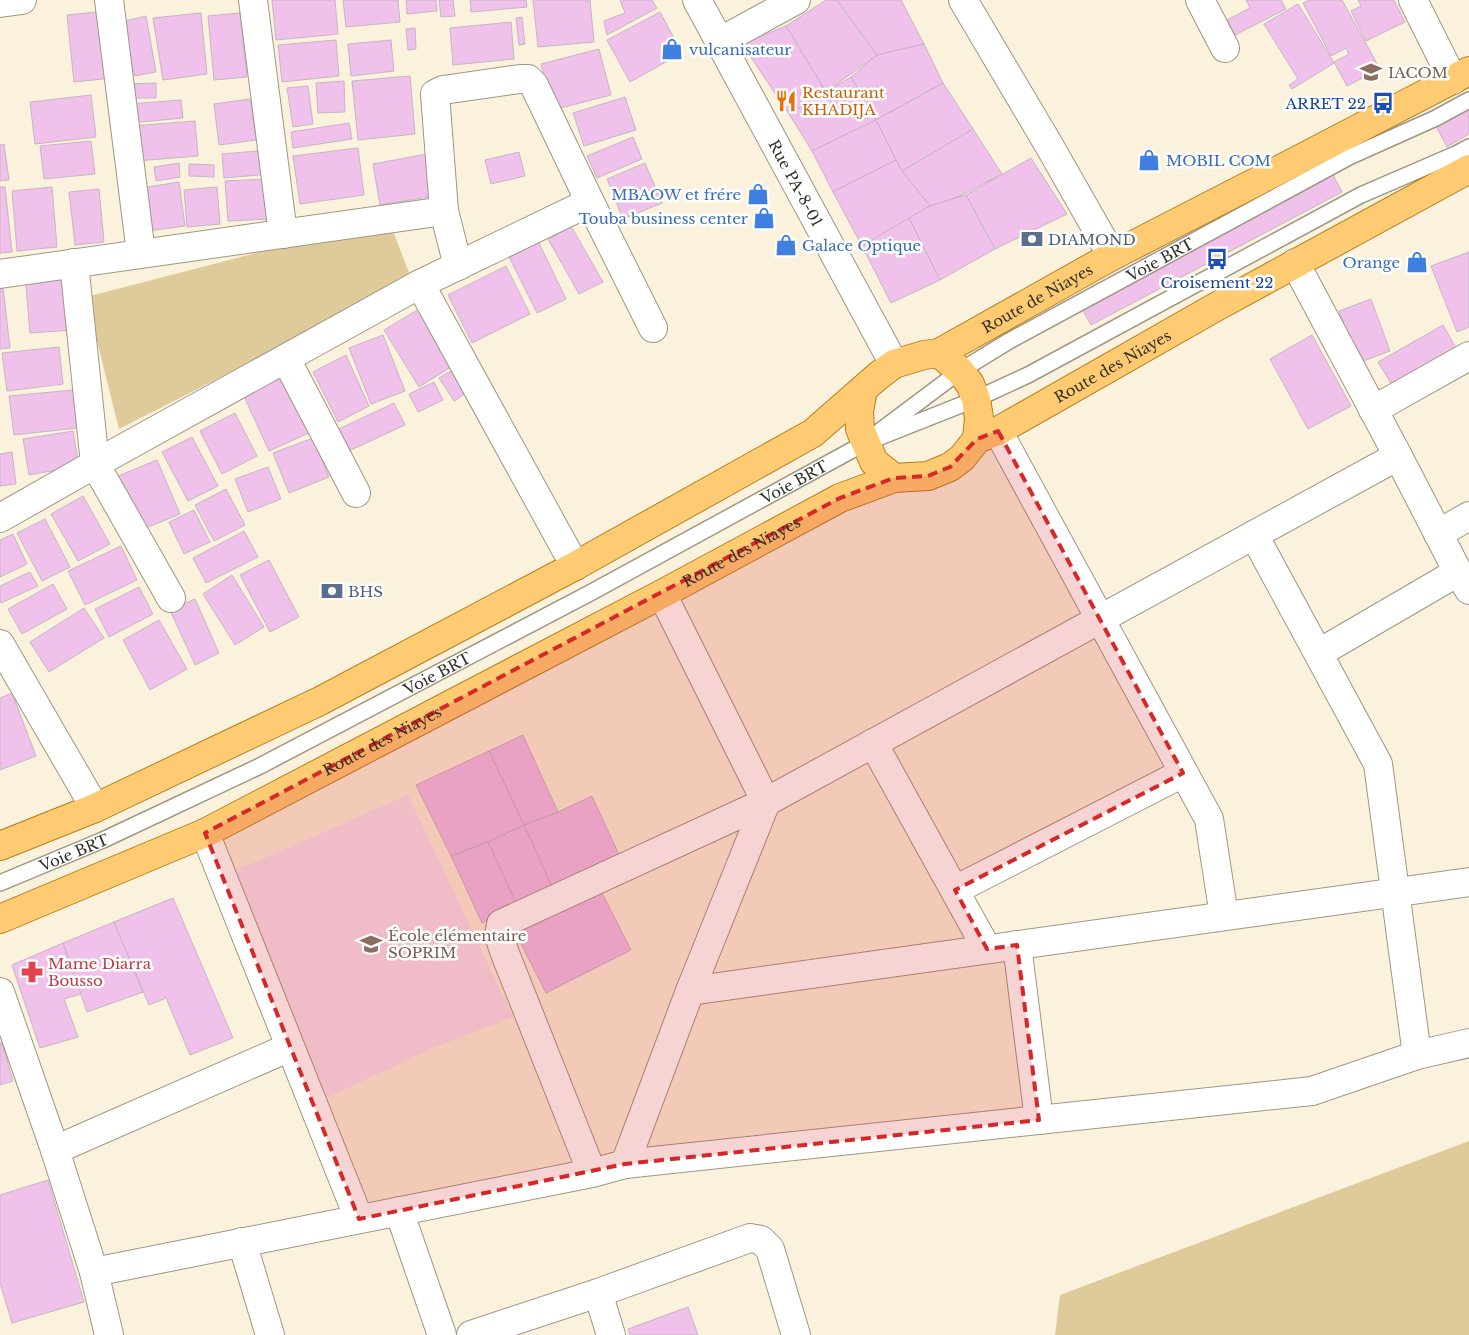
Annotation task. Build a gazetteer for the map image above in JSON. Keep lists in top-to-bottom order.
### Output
{
  "streets": {
    "main road": ["Route de Niayes", "Route des Niayes"],
    "street": ["Rue PA-8-01"],
    "lane": ["Voie BRT"]
  },
  "crossings": [
    ["Rue PA-8-01", "Route de Niayes"],
    ["Voie BRT", "Route de Niayes"]
  ],
  "places": {
    "shop": [
      "vulcanisateur",
      "MOBIL COM",
      "MBAOW et frére",
      "Touba business center",
      "Galace Optique",
      "Orange"
    ],
    "school or university": ["IACOM", "École élémentaire SOPRIM"],
    "restaurant": ["Restaurant KHADIJA"],
    "bus stop": ["ARRET 22", "Croisement 22"],
    "bank": ["DIAMOND", "BHS"],
    "pharmacy": ["Mame Diarra Bousso"]
  }
}
